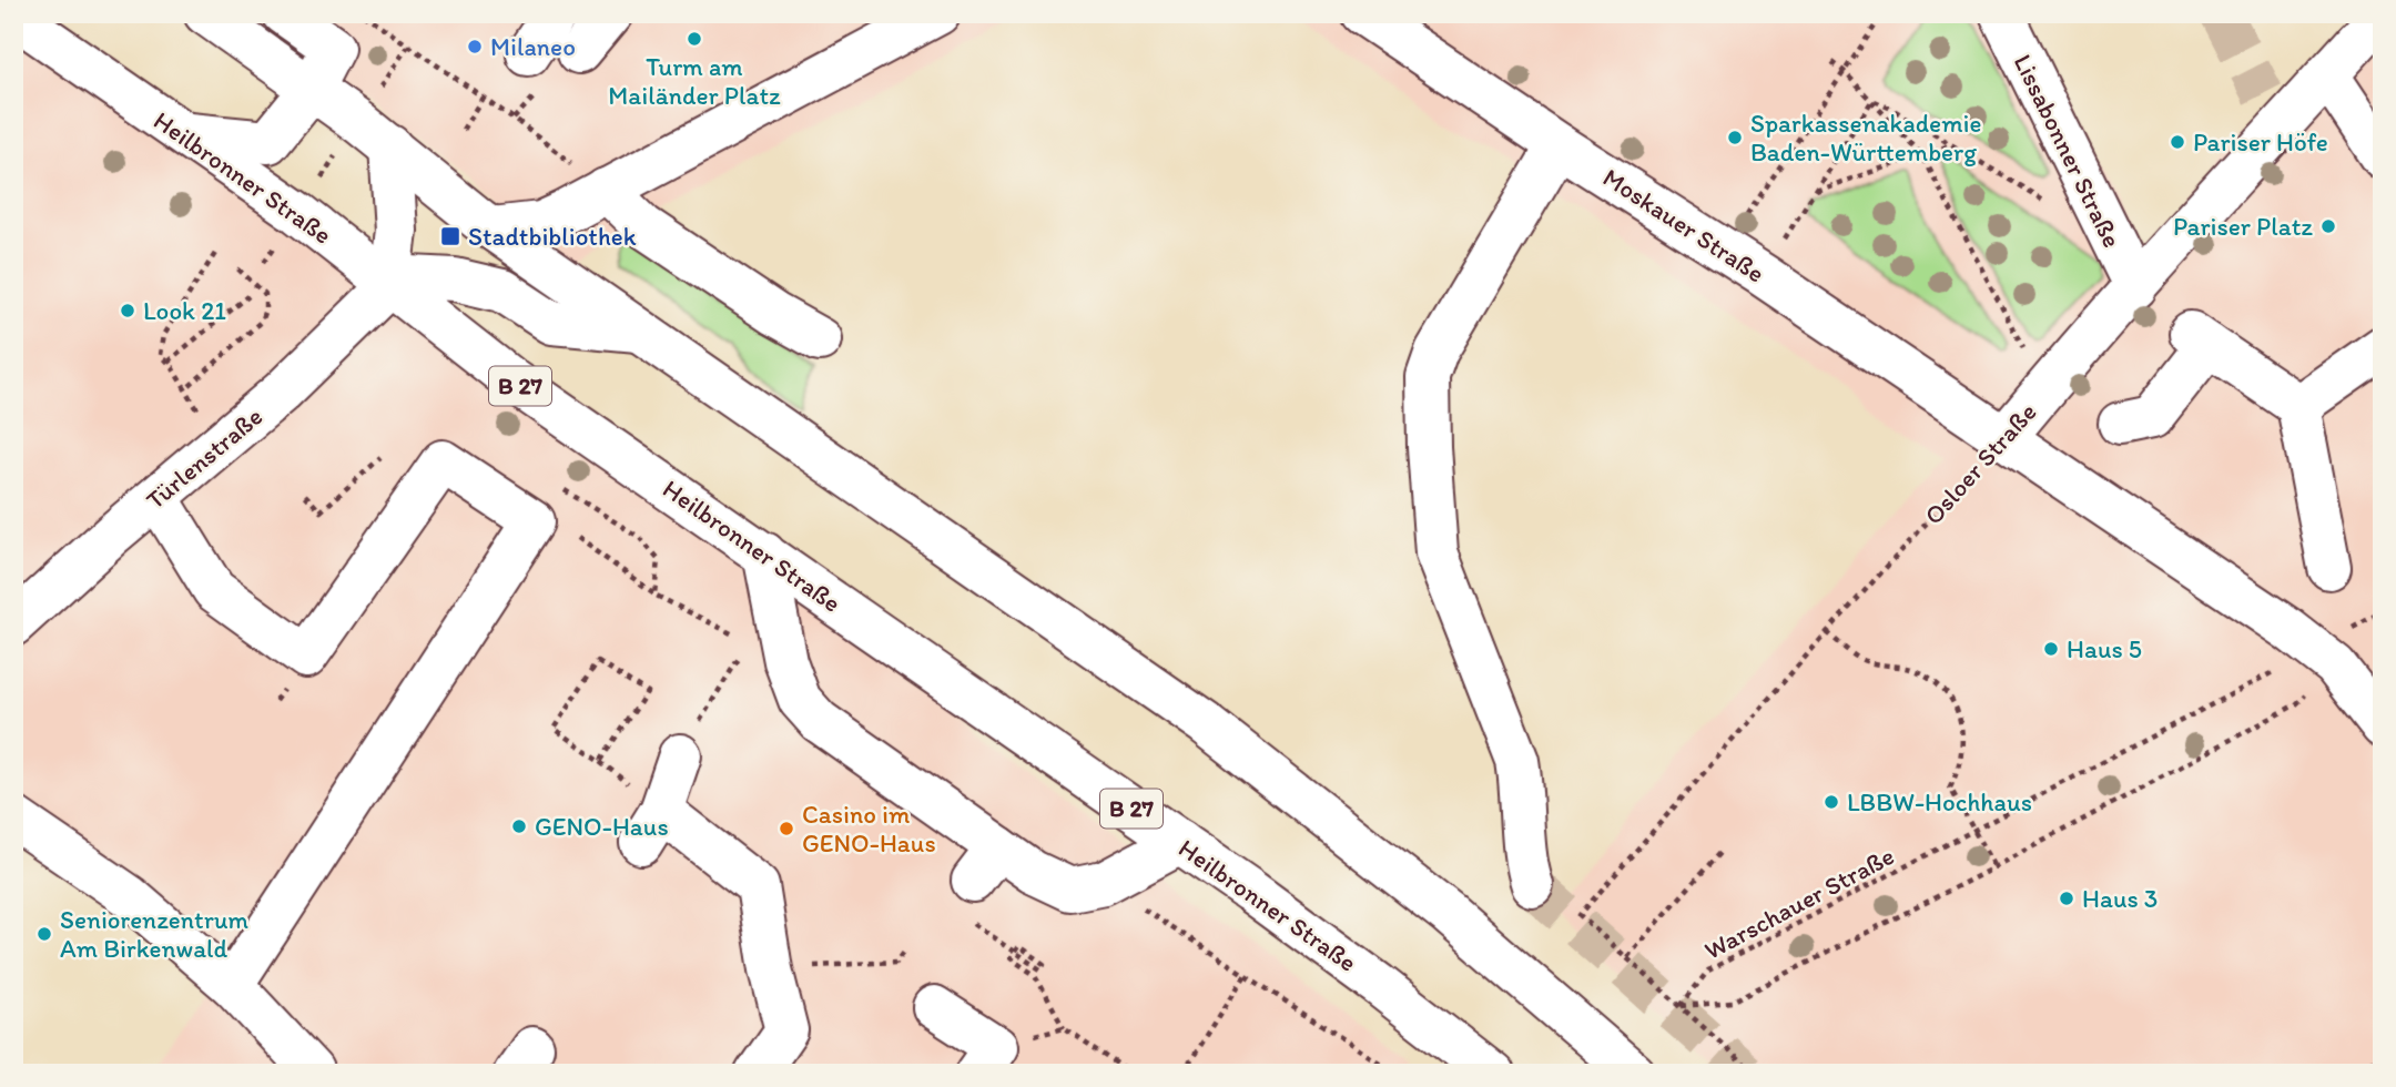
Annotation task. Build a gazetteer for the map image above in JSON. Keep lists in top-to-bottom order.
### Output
{
  "streets": {
    "street": [
      "Lissabonner Straße",
      "Heilbronner Straße",
      "Moskauer Straße",
      "B 27",
      "Türlenstraße",
      "Osloer Straße"
    ],
    "path": ["Warschauer Straße"]
  },
  "crossings": [
    ["Lissabonner Straße", "Osloer Straße"],
    ["Heilbronner Straße", "Türlenstraße"],
    ["Moskauer Straße", "Osloer Straße"]
  ],
  "places": {
    "other": [
      "Turm am Mailänder Platz",
      "Milaneo",
      "Sparkassenakademie Baden-Württemberg",
      "Pariser Höfe",
      "Pariser Platz",
      "Look 21",
      "Haus 5",
      "LBBW-Hochhaus",
      "GENO-Haus",
      "Casino im GENO-Haus",
      "Haus 3",
      "Seniorenzentrum Am Birkenwald"
    ],
    "transit": ["Stadtbibliothek"]
  }
}
